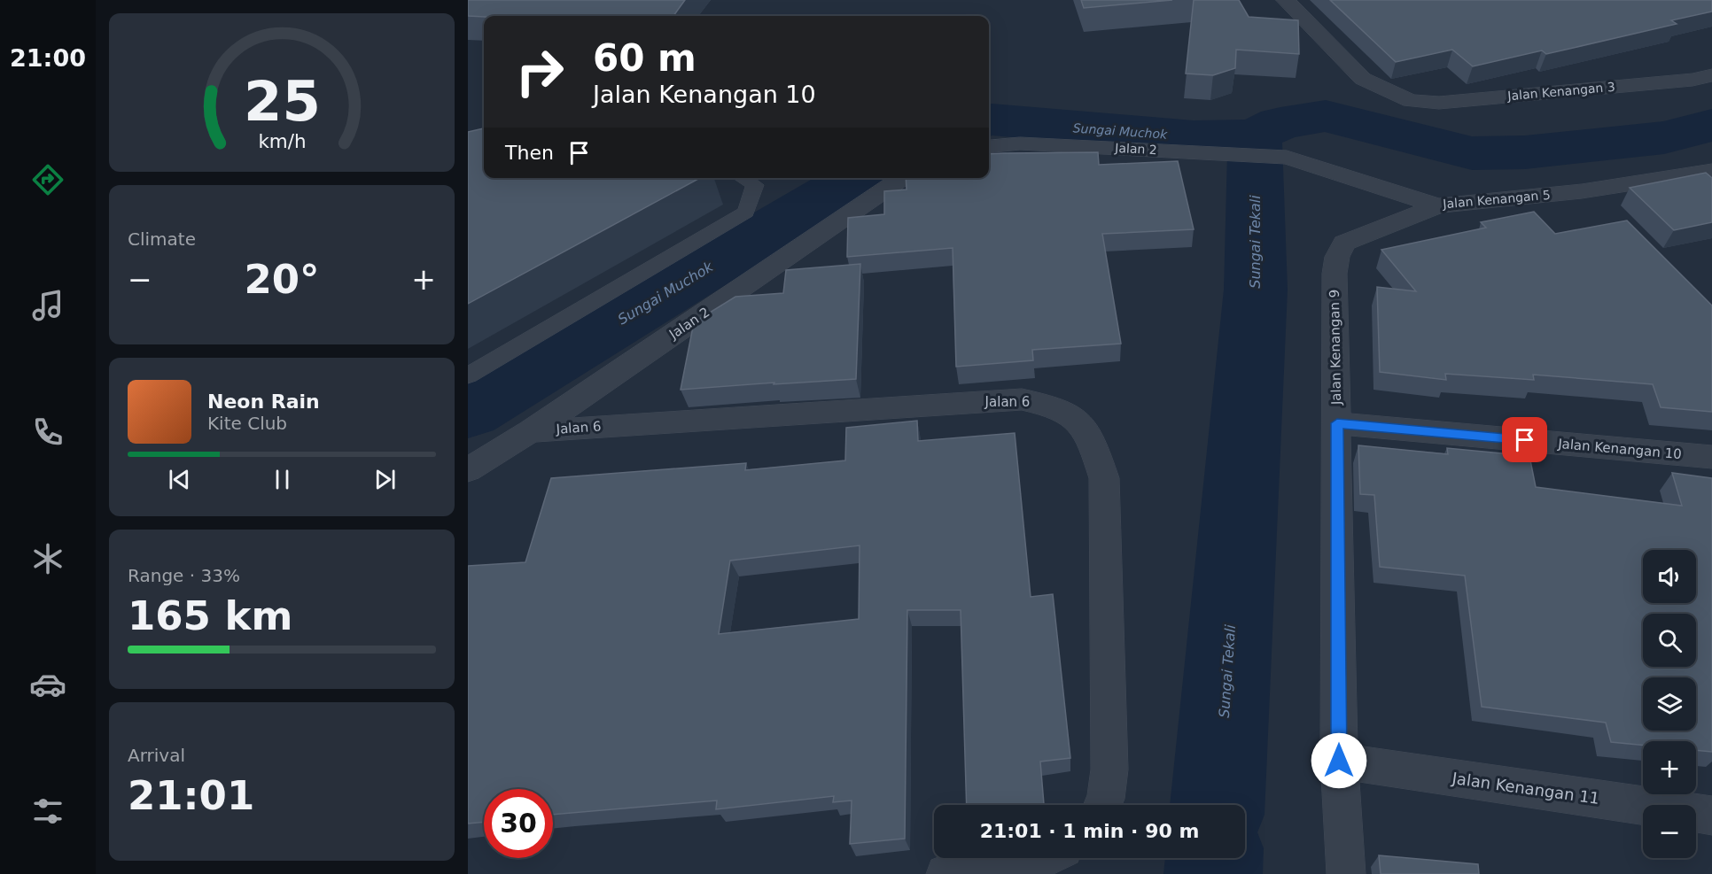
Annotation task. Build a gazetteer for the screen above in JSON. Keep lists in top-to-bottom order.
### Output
{
  "streets": {
    "street": [
      "Jalan Kenangan 3",
      "Jalan 2",
      "Jalan Kenangan 5",
      "Jalan Kenangan 9",
      "Jalan 6",
      "Jalan Kenangan 10",
      "Jalan Kenangan 11"
    ]
  },
  "crossings": [
    ["Jalan 2", "Jalan Kenangan 5"],
    ["Jalan 2", "Jalan 6"],
    ["Jalan Kenangan 5", "Jalan Kenangan 9"],
    ["Jalan Kenangan 9", "Jalan Kenangan 10"],
    ["Jalan Kenangan 9", "Jalan Kenangan 11"]
  ],
  "water": ["Sungai Muchok", "Sungai Tekali"],
  "page": {
    "tabs": "21:00",
    "turn": ["60 m", "Jalan Kenangan 10"],
    "then": "Then",
    "tile": [
      "Climate",
      ["Range · 33%", "165 km"],
      ["Arrival", "21:01"]
    ],
    "heat": ["−", "20°", "+"],
    "song": ["Neon Rain", "Kite Club"],
    "map_buttons": ["+", "−"],
    "limit": "30",
    "trip": "21:01 · 1 min · 90 m",
    "gauge": ["25", "km/h"]
  }
}
